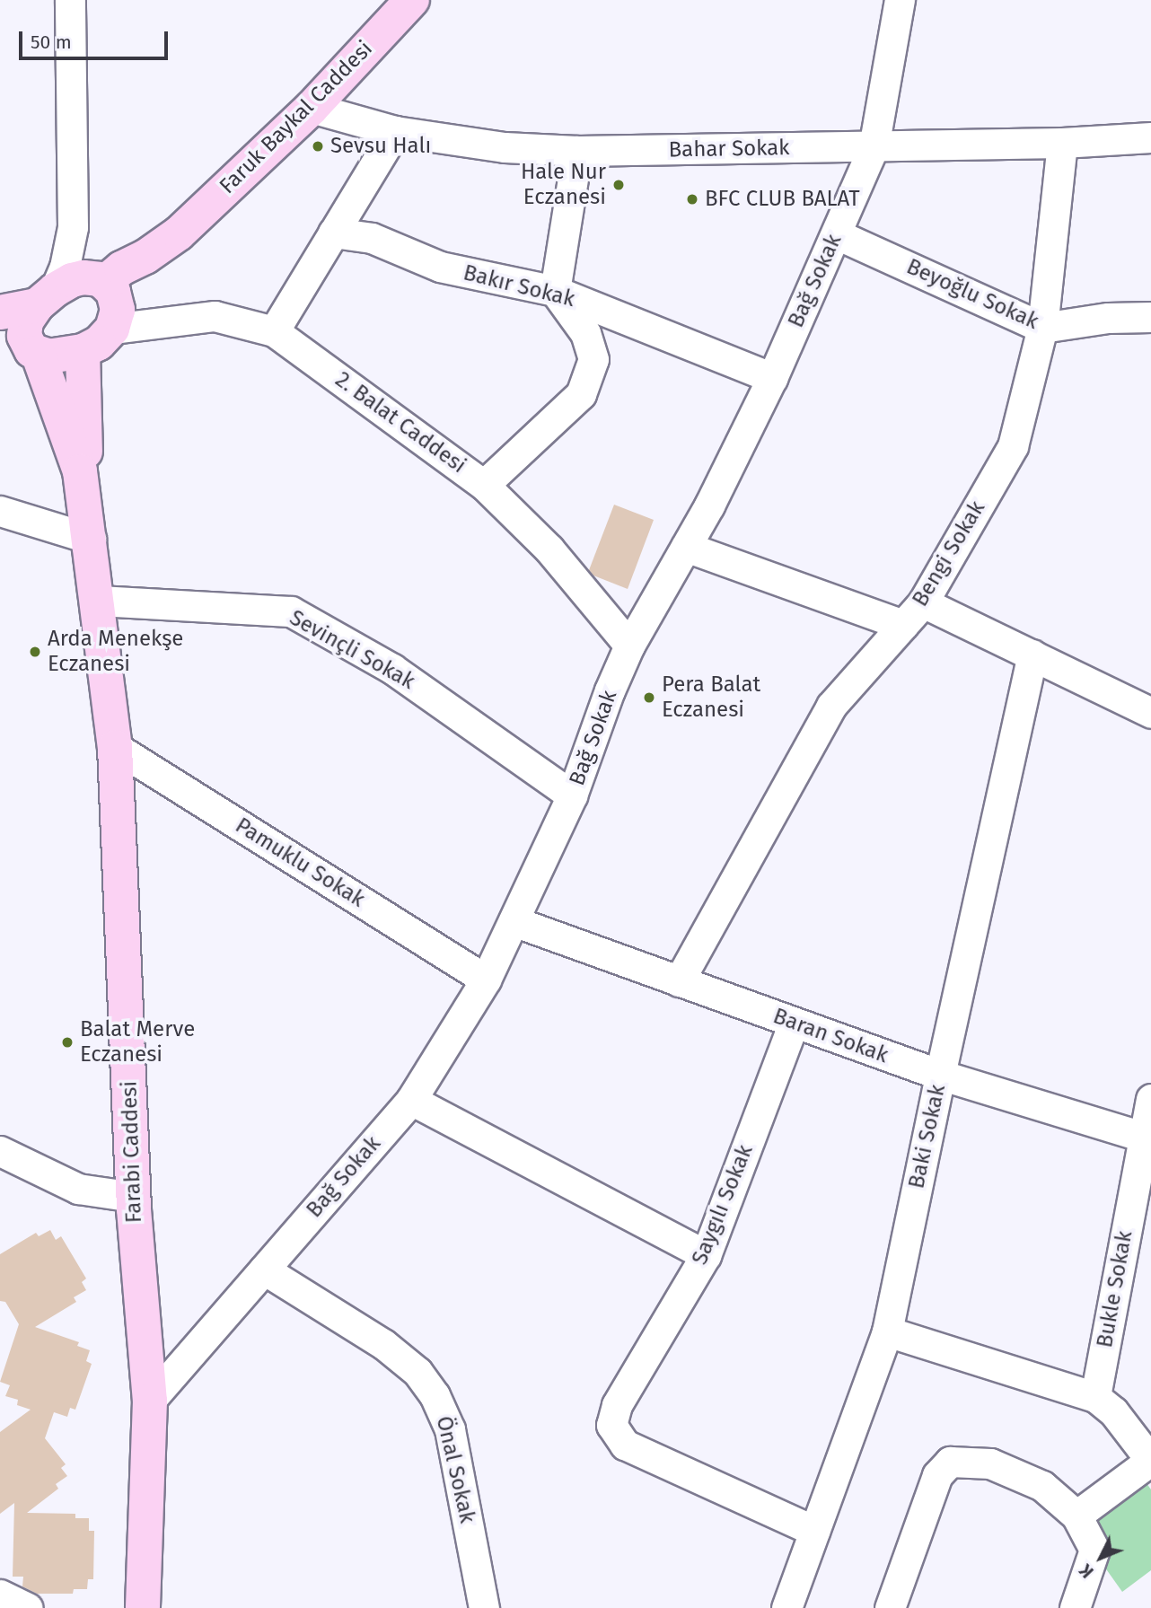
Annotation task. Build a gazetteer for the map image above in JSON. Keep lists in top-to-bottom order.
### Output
{
  "streets": {
    "main road": ["Faruk Baykal Caddesi", "Farabi Caddesi"],
    "street": [
      "Bahar Sokak",
      "Bağ Sokak",
      "Bakır Sokak",
      "Beyoğlu Sokak",
      "2. Balat Caddesi",
      "Bengi Sokak",
      "Sevinçli Sokak",
      "Pamuklu Sokak",
      "Baran Sokak",
      "Baki Sokak",
      "Saygılı Sokak",
      "Bukle Sokak",
      "Önal Sokak"
    ]
  },
  "crossings": [
    ["Faruk Baykal Caddesi", "Bahar Sokak"],
    ["Faruk Baykal Caddesi", "2. Balat Caddesi"],
    ["Bahar Sokak", "Bağ Sokak"],
    ["Bahar Sokak", "Bengi Sokak"],
    ["Bağ Sokak", "Bakır Sokak"],
    ["Bağ Sokak", "Beyoğlu Sokak"],
    ["Bağ Sokak", "2. Balat Caddesi"],
    ["Bağ Sokak", "Sevinçli Sokak"],
    ["Bağ Sokak", "Pamuklu Sokak"],
    ["Bağ Sokak", "Baran Sokak"],
    ["Bağ Sokak", "Farabi Caddesi"],
    ["Bağ Sokak", "Önal Sokak"],
    ["Beyoğlu Sokak", "Bengi Sokak"],
    ["Bengi Sokak", "Baran Sokak"],
    ["Sevinçli Sokak", "Farabi Caddesi"],
    ["Pamuklu Sokak", "Farabi Caddesi"],
    ["Baran Sokak", "Baki Sokak"],
    ["Baran Sokak", "Saygılı Sokak"],
    ["Baran Sokak", "Bukle Sokak"],
    ["Baki Sokak", "Saygılı Sokak"]
  ],
  "places": [
    "Sevsu Halı",
    "Hale Nur Eczanesi",
    "BFC CLUB BALAT",
    "Arda Menekşe Eczanesi",
    "Pera Balat Eczanesi",
    "Balat Merve Eczanesi"
  ],
  "scale_bar": "50 m",
  "north": "bottom left"
}
